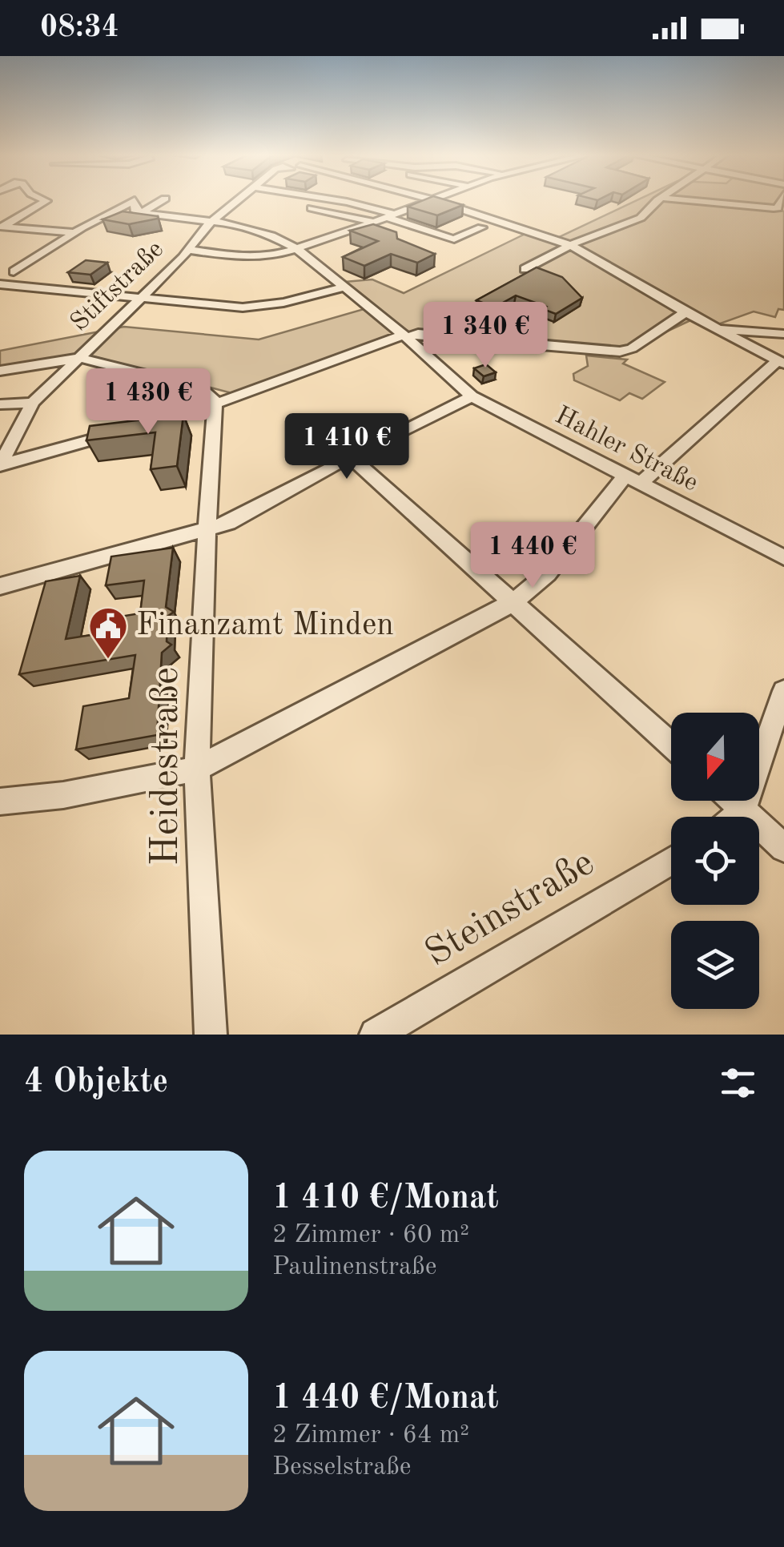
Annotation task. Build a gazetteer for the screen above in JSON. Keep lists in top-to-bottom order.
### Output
{
  "streets": {
    "street": [
      "Stiftstraße",
      "Hahler Straße",
      "Heidestraße",
      "Steinstraße"
    ]
  },
  "crossings": [
    ["Stiftstraße", "Hahler Straße"]
  ],
  "places": {
    "public building": ["Finanzamt Minden"]
  },
  "north": "bottom",
  "page": {
    "status": "08:34",
    "price": [
      "1 340 €",
      "1 430 €",
      "1 410 €",
      "1 440 €"
    ],
    "heading": "4 Objekte",
    "list": [
      {
        "name": "1 410 €/Monat",
        "note": "2 Zimmer · 60 m² · Paulinenstraße"
      },
      {
        "name": "1 440 €/Monat",
        "note": "2 Zimmer · 64 m² · Besselstraße"
      }
    ]
  }
}
